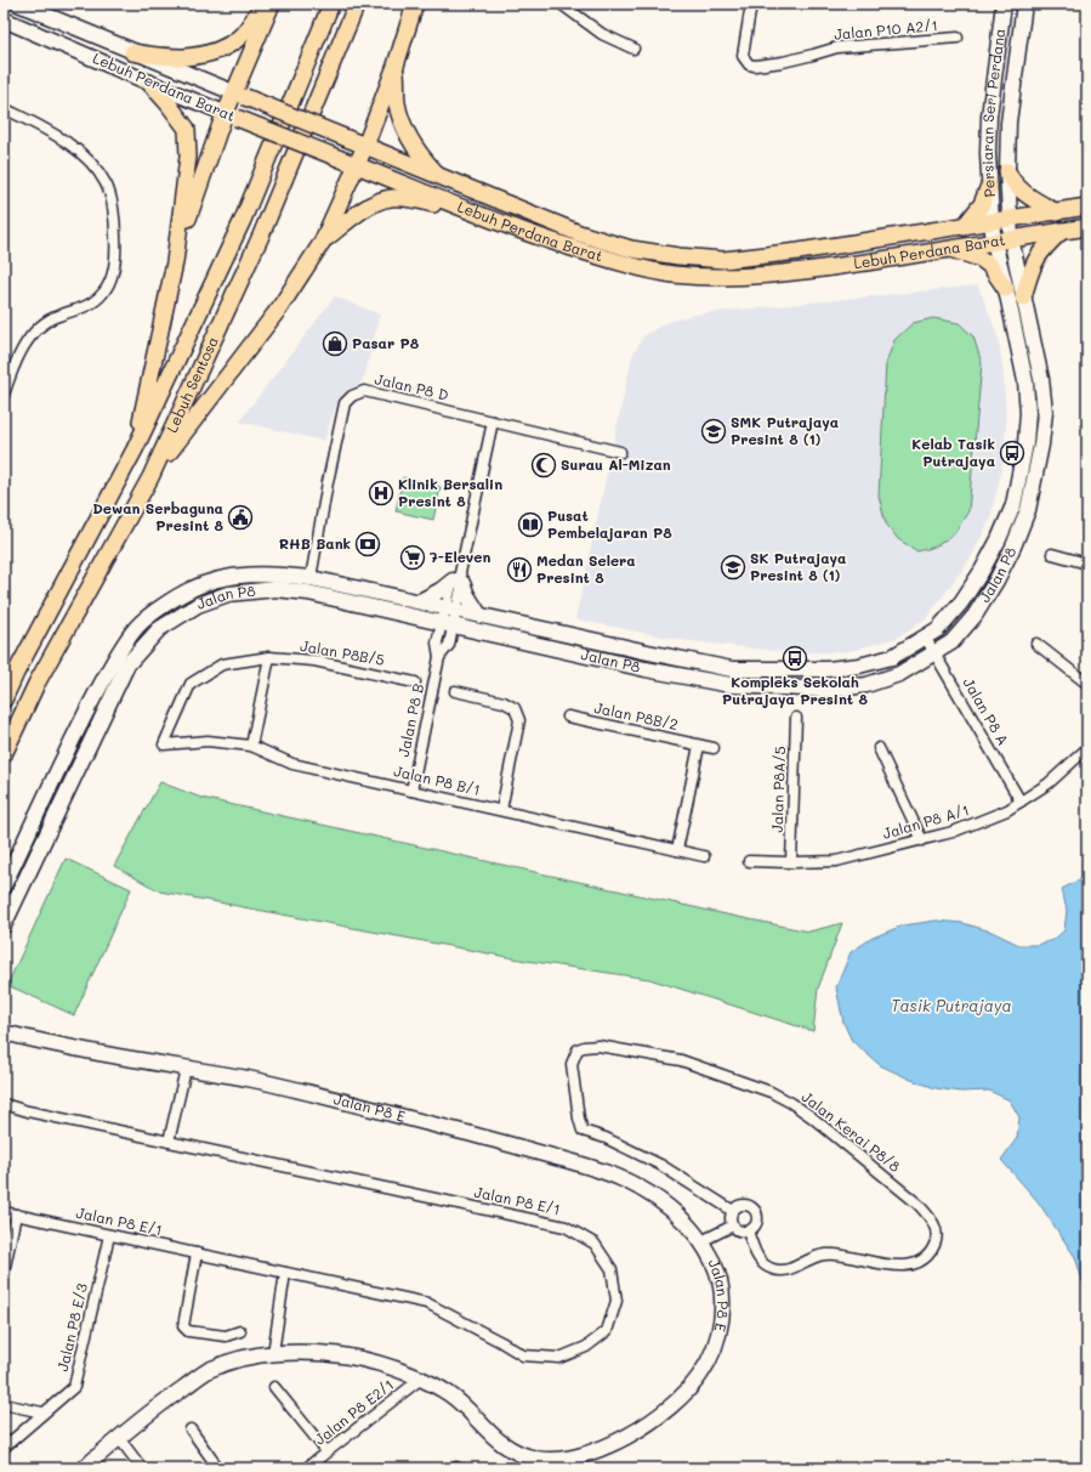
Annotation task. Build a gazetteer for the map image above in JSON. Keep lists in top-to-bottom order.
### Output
{
  "streets": {
    "main road": ["Lebuh Perdana Barat", "Lebuh Sentosa"],
    "street": [
      "Jalan P10 A2/1",
      "Persiaran Seri Perdana",
      "Jalan P8 D",
      "Jalan P8",
      "Jalan P8B/5",
      "Jalan P8 A",
      "Jalan P8B/2",
      "Jalan P8 B",
      "Jalan P8 B/1",
      "Jalan P8A/5",
      "Jalan P8 A/1",
      "Jalan P8 E",
      "Jalan Kerai P8/8",
      "Jalan P8 E/1",
      "Jalan P8 E/3",
      "Jalan P8 E2/1"
    ]
  },
  "crossings": [
    ["Lebuh Perdana Barat", "Persiaran Seri Perdana"],
    ["Lebuh Perdana Barat", "Jalan P8"],
    ["Persiaran Seri Perdana", "Jalan P8"],
    ["Jalan P8 D", "Jalan P8"],
    ["Jalan P8 D", "Jalan P8 B"],
    ["Jalan P8", "Jalan P8 A"],
    ["Jalan P8", "Jalan P8 B"],
    ["Jalan P8B/5", "Jalan P8 B/1"],
    ["Jalan P8 A", "Jalan P8 A/1"],
    ["Jalan P8 B", "Jalan P8 B/1"],
    ["Jalan P8A/5", "Jalan P8 A/1"],
    ["Jalan P8 E", "Jalan P8 E2/1"],
    ["Jalan P8 E/1", "Jalan P8 E/3"]
  ],
  "water": ["Tasik Putrajaya"],
  "places": {
    "shop": ["Pasar P8"],
    "school or university": ["SMK Putrajaya Presint 8 (1)", "SK Putrajaya Presint 8 (1)"],
    "bus stop": ["Kelab Tasik Putrajaya", "Kompleks Sekolah Putrajaya Presint 8"],
    "mosque": ["Surau Al-Mizan"],
    "hospital": ["Klinik Bersalin Presint 8"],
    "public building": ["Dewan Serbaguna Presint 8"],
    "library": ["Pusat Pembelajaran P8"],
    "bank": ["RHB Bank"],
    "supermarket": ["7-Eleven"],
    "restaurant": ["Medan Selera Presint 8"]
  }
}
